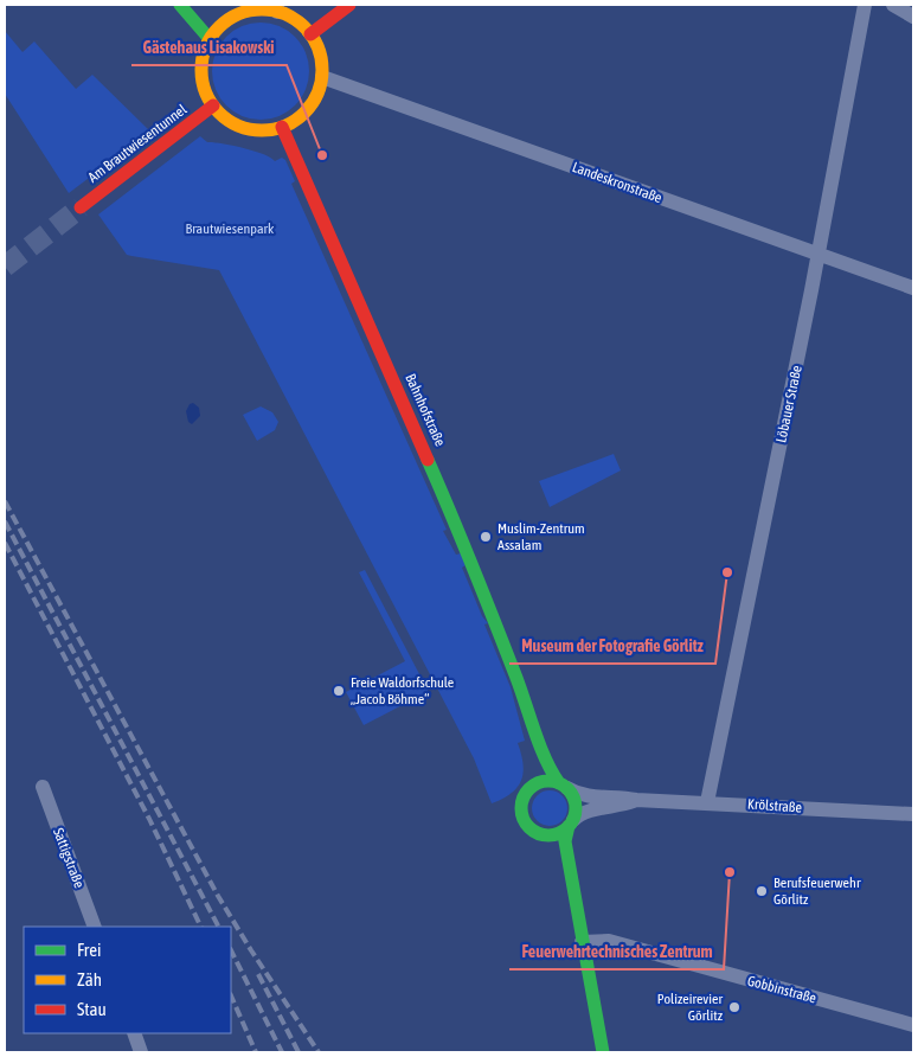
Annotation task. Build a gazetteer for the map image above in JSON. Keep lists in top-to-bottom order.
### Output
{
  "streets": {
    "main road": ["Am Brautwiesentunnel", "Bahnhofstraße", "Krölstraße"],
    "street": [
      "Landeskronstraße",
      "Löbauer Straße",
      "Sattigstraße",
      "Gobbinstraße"
    ]
  },
  "crossings": [
    ["Am Brautwiesentunnel", "Landeskronstraße"],
    ["Am Brautwiesentunnel", "Bahnhofstraße"],
    ["Landeskronstraße", "Löbauer Straße"],
    ["Landeskronstraße", "Bahnhofstraße"],
    ["Löbauer Straße", "Krölstraße"],
    ["Bahnhofstraße", "Krölstraße"]
  ],
  "parks": ["Brautwiesenpark"],
  "places": [
    "Gästehaus Lisakowski",
    "Muslim-Zentrum Assalam",
    "Museum der Fotografie Görlitz",
    "Freie Waldorfschule „Jacob Böhme“",
    "Feuerwehrtechnisches Zentrum",
    "Berufsfeuerwehr Görlitz",
    "Polizeirevier Görlitz"
  ],
  "legend": ["Frei", "Zäh", "Stau"]
}
